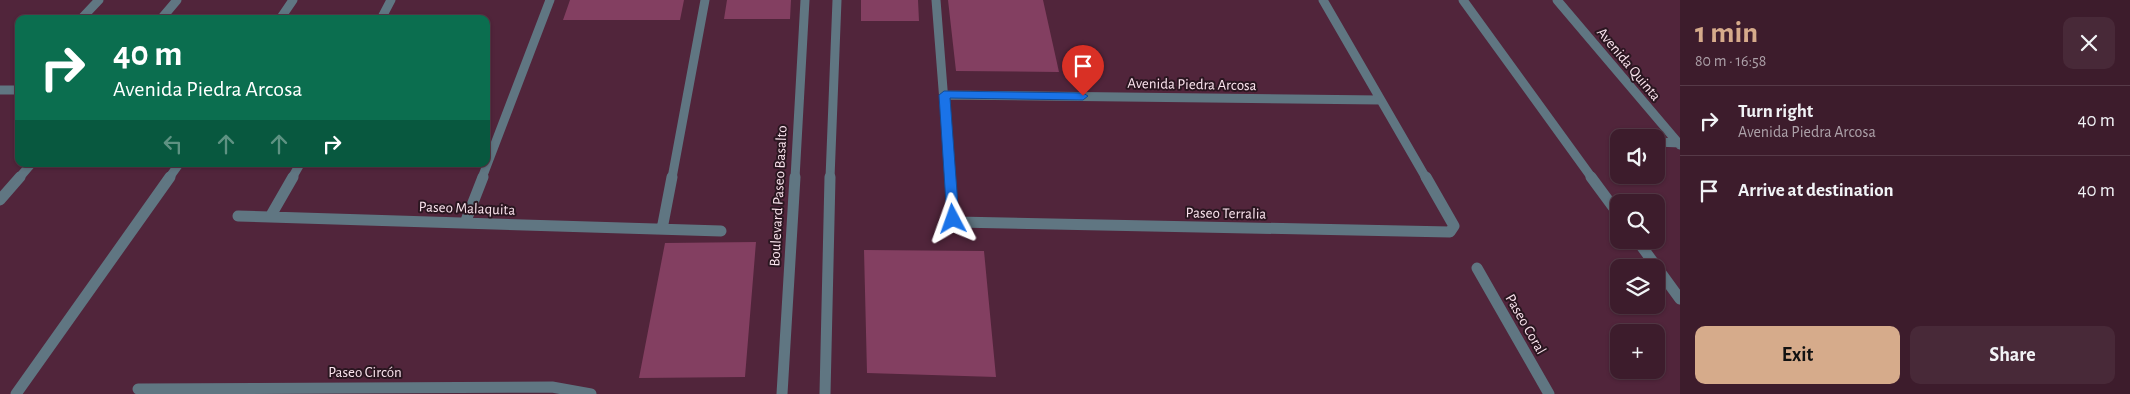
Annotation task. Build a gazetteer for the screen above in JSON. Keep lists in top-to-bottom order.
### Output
{
  "streets": {
    "street": [
      "Avenida Quinta",
      "Avenida Piedra Arcosa",
      "Boulevard Paseo Basalto",
      "Paseo Malaquita",
      "Paseo Terralia",
      "Paseo Coral",
      "Paseo Circón"
    ]
  },
  "crossings": [
    ["Avenida Piedra Arcosa", "Paseo Terralia"]
  ],
  "page": {
    "heading": ["1 min", "80 m · 16:58"],
    "turn": ["40 m", "Avenida Piedra Arcosa"],
    "list": [
      {
        "name": "Turn right",
        "note": "Avenida Piedra Arcosa",
        "value": "40 m"
      },
      {
        "name": "Arrive at destination",
        "value": "40 m"
      }
    ],
    "map_buttons": "+",
    "buttons": ["Exit", "Share"]
  }
}
